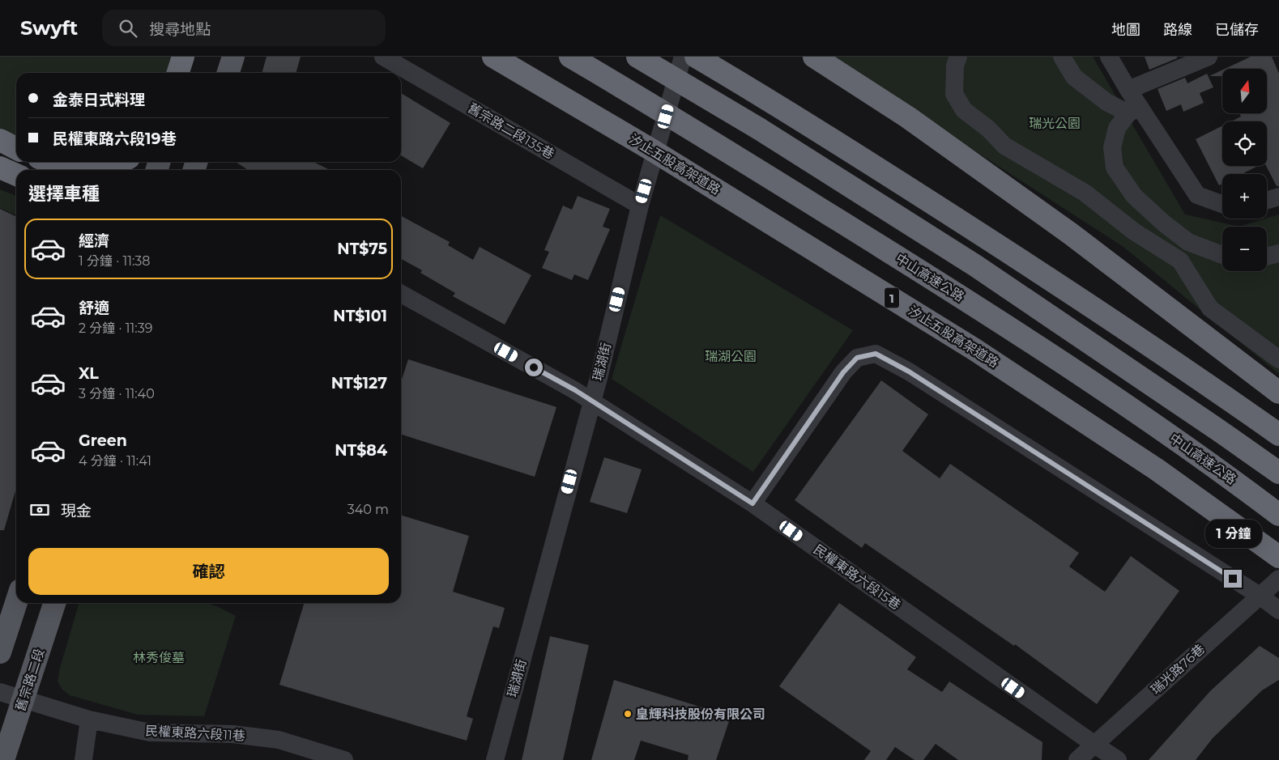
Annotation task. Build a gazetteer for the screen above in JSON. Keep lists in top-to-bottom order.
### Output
{
  "streets": {
    "highway": ["汐止五股高架道路", "中山高速公路", "1"],
    "main road": ["舊宗路二段"],
    "street": [
      "舊宗路二段135巷",
      "瑞湖街",
      "民權東路六段15巷",
      "瑞光路76巷",
      "民權東路六段11巷"
    ]
  },
  "crossings": [
    ["舊宗路二段135巷", "瑞湖街"],
    ["瑞湖街", "民權東路六段15巷"],
    ["民權東路六段15巷", "瑞光路76巷"],
    ["舊宗路二段", "民權東路六段11巷"]
  ],
  "parks": ["瑞光公園", "瑞湖公園", "林秀俊墓"],
  "places": ["皇輝科技股份有限公司"],
  "north": "top",
  "page": {
    "header": "Swyft",
    "search": "搜尋地點",
    "nav": ["地圖", "路線", "已儲存"],
    "map_buttons": ["+", "−"],
    "banner": ["金泰日式料理", "民權東路六段19巷"],
    "heading": "選擇車種",
    "list": [
      {
        "name": "經濟",
        "note": "1 分鐘 · 11:38",
        "value": "NT$75"
      },
      {
        "name": "舒適",
        "note": "2 分鐘 · 11:39",
        "value": "NT$101"
      },
      {
        "name": "XL",
        "note": "3 分鐘 · 11:40",
        "value": "NT$127"
      },
      {
        "name": "Green",
        "note": "4 分鐘 · 11:41",
        "value": "NT$84"
      }
    ],
    "pay": ["現金", "340 m"],
    "bubble": "1 分鐘",
    "buttons": "確認"
  }
}
